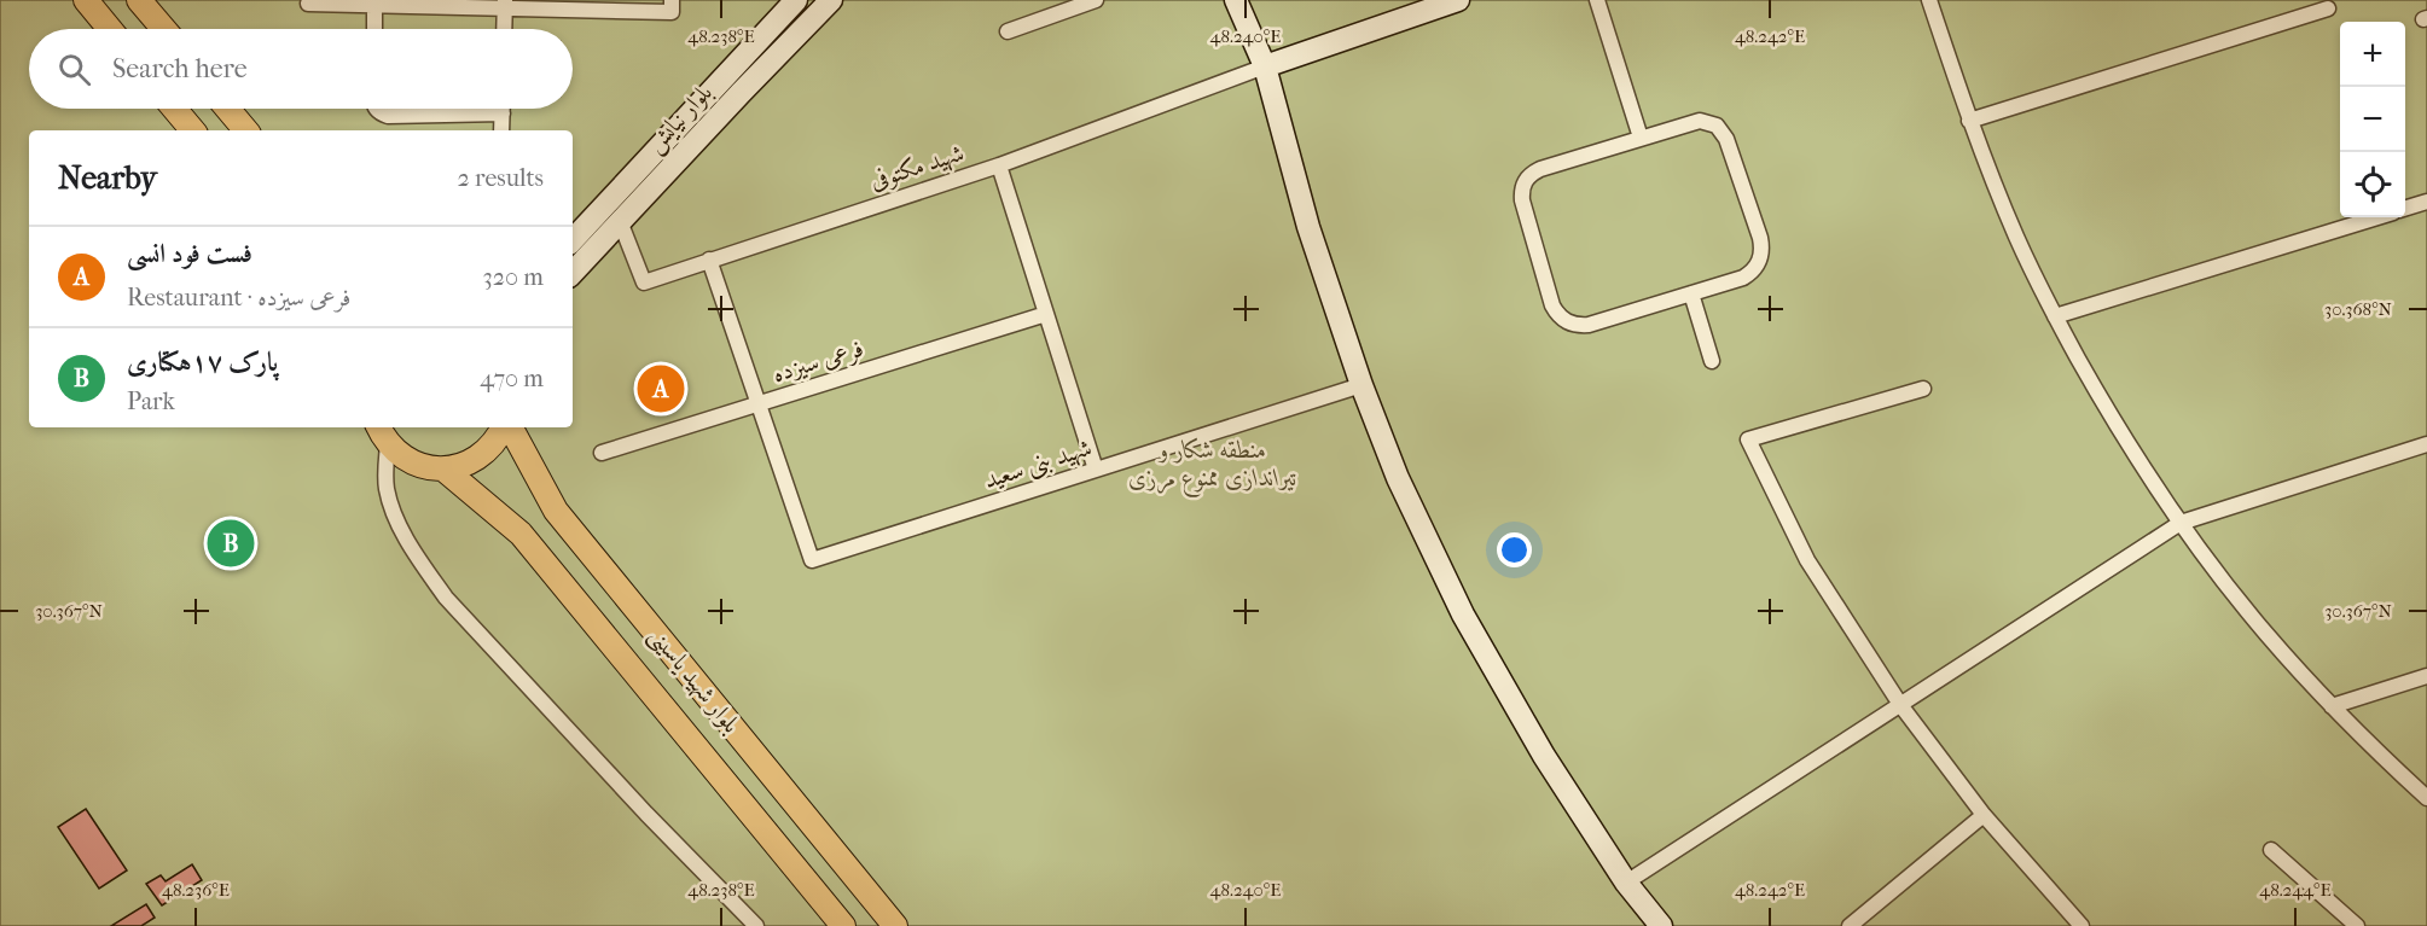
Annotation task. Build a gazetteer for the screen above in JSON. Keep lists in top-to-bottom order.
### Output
{
  "streets": {
    "main road": ["بلوار شهید یاسینی"],
    "street": [
      "بلوار نیایش",
      "شهید مکتوفی",
      "فرعی سیزده",
      "شهید بنی سعید"
    ]
  },
  "crossings": [
    ["بلوار نیایش", "شهید مکتوفی"],
    ["فرعی سیزده", "شهید بنی سعید"]
  ],
  "parks": ["منطقه شکار و تیراندازی ممنوع مرزی"],
  "page": {
    "map_buttons": ["+", "−"],
    "search": "Search here",
    "heading": ["Nearby", "2 results"],
    "list": [
      {
        "mark": "A",
        "name": "فست فود انسی",
        "note": "Restaurant · فرعی سیزده",
        "value": "320 m"
      },
      {
        "mark": "B",
        "name": "پارک ۱۷هکتاری",
        "note": "Park",
        "value": "470 m"
      }
    ],
    "pins": ["A", "B"]
  },
  "coordinates": [
    "48.238°E",
    "48.240°E",
    "48.242°E",
    "30.368°N",
    "30.367°N",
    "48.236°E",
    "48.244°E"
  ]
}
